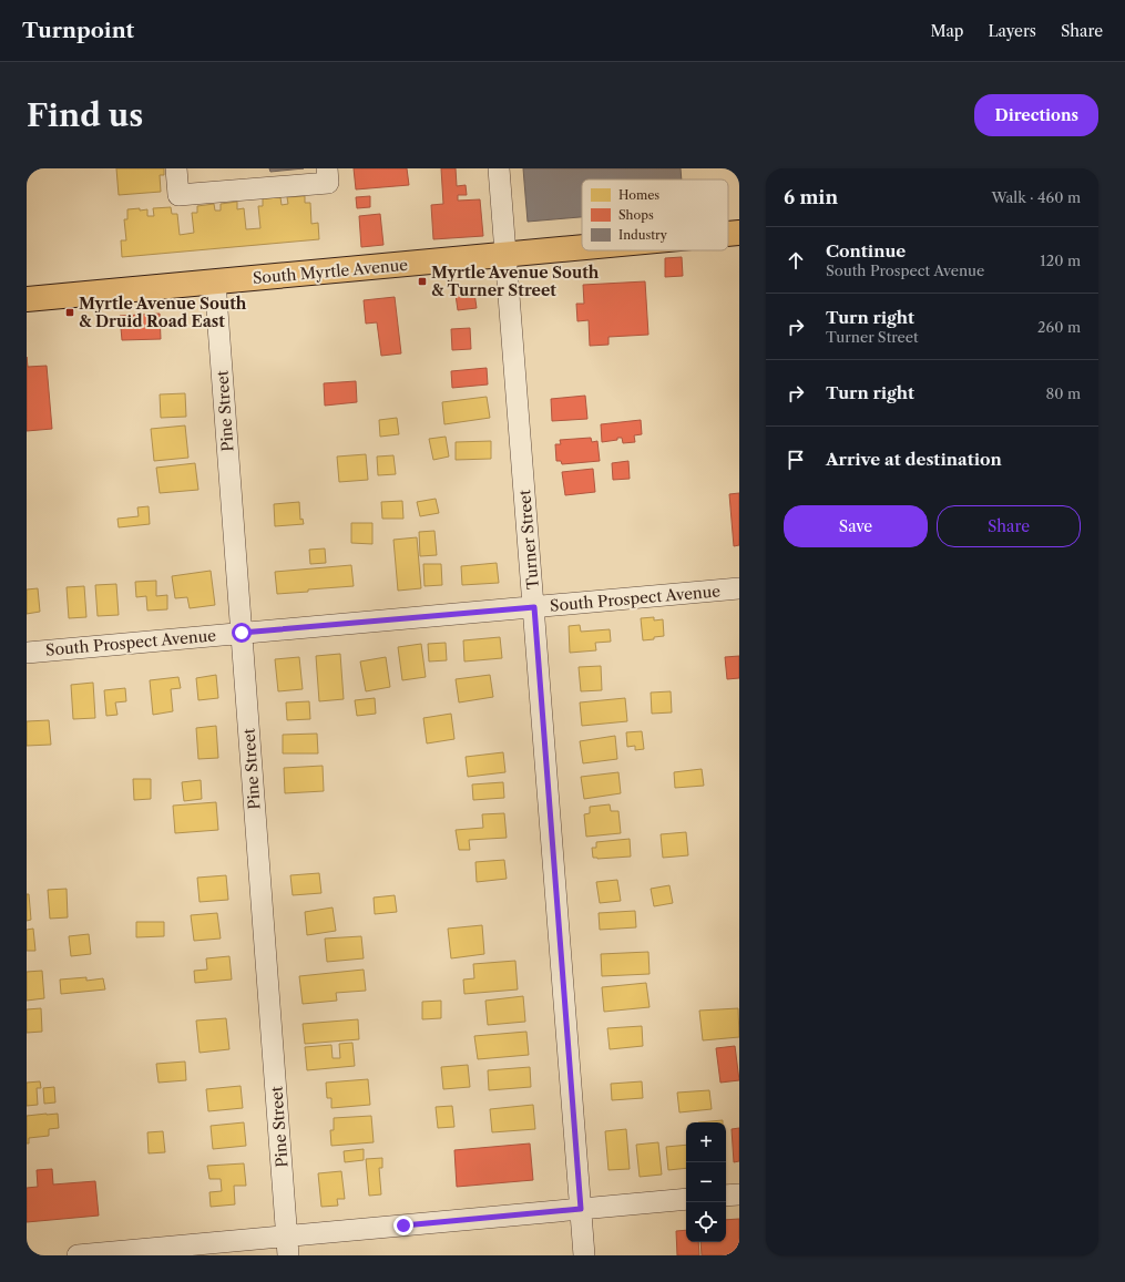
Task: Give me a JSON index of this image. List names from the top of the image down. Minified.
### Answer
{"streets":{"main road":["South Myrtle Avenue"],"street":["Pine Street","Turner Street","South Prospect Avenue"]},"crossings":[["South Myrtle Avenue","Pine Street"],["South Myrtle Avenue","Turner Street"],["Pine Street","South Prospect Avenue"],["Turner Street","South Prospect Avenue"]],"places":{"transit":["Myrtle Avenue South & Turner Street","Myrtle Avenue South & Druid Road East"]},"legend":["Homes","Shops","Industry"],"page":{"header":"Turnpoint","nav":["Map","Layers","Share"],"buttons":["Directions",["Save","Share"]],"title":"Find us","heading":["6 min","Walk · 460 m"],"list":[["Continue","South Prospect Avenue","120 m"],["Turn right","Turner Street","260 m"],["Turn right","80 m"],"Arrive at destination"],"map_buttons":["+","−"]}}
